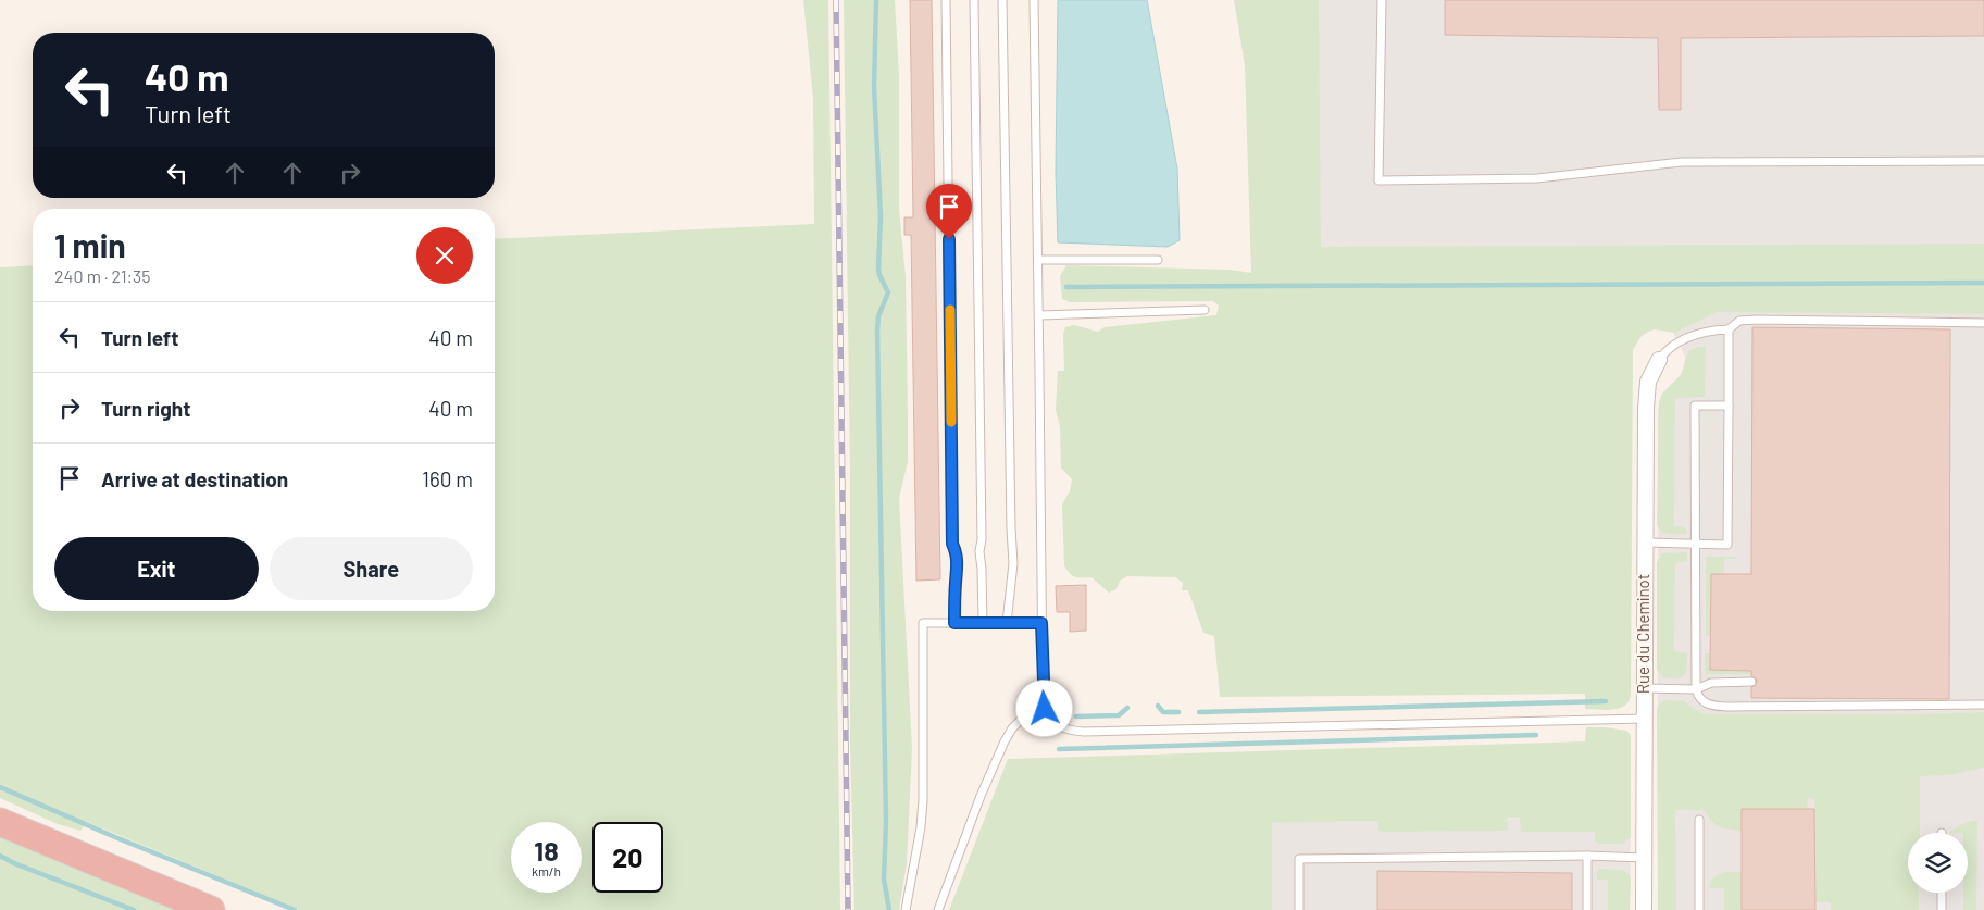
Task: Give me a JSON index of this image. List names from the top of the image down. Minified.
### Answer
{"streets":{"street":["Rue du Cheminot"]},"page":{"turn":["40 m","Turn left"],"heading":["1 min","240 m · 21:35"],"list":[{"name":"Turn left","value":"40 m"},{"name":"Turn right","value":"40 m"},{"name":"Arrive at destination","value":"160 m"}],"buttons":["Exit","Share"],"speed":"18 km/h","limit":"20"}}
